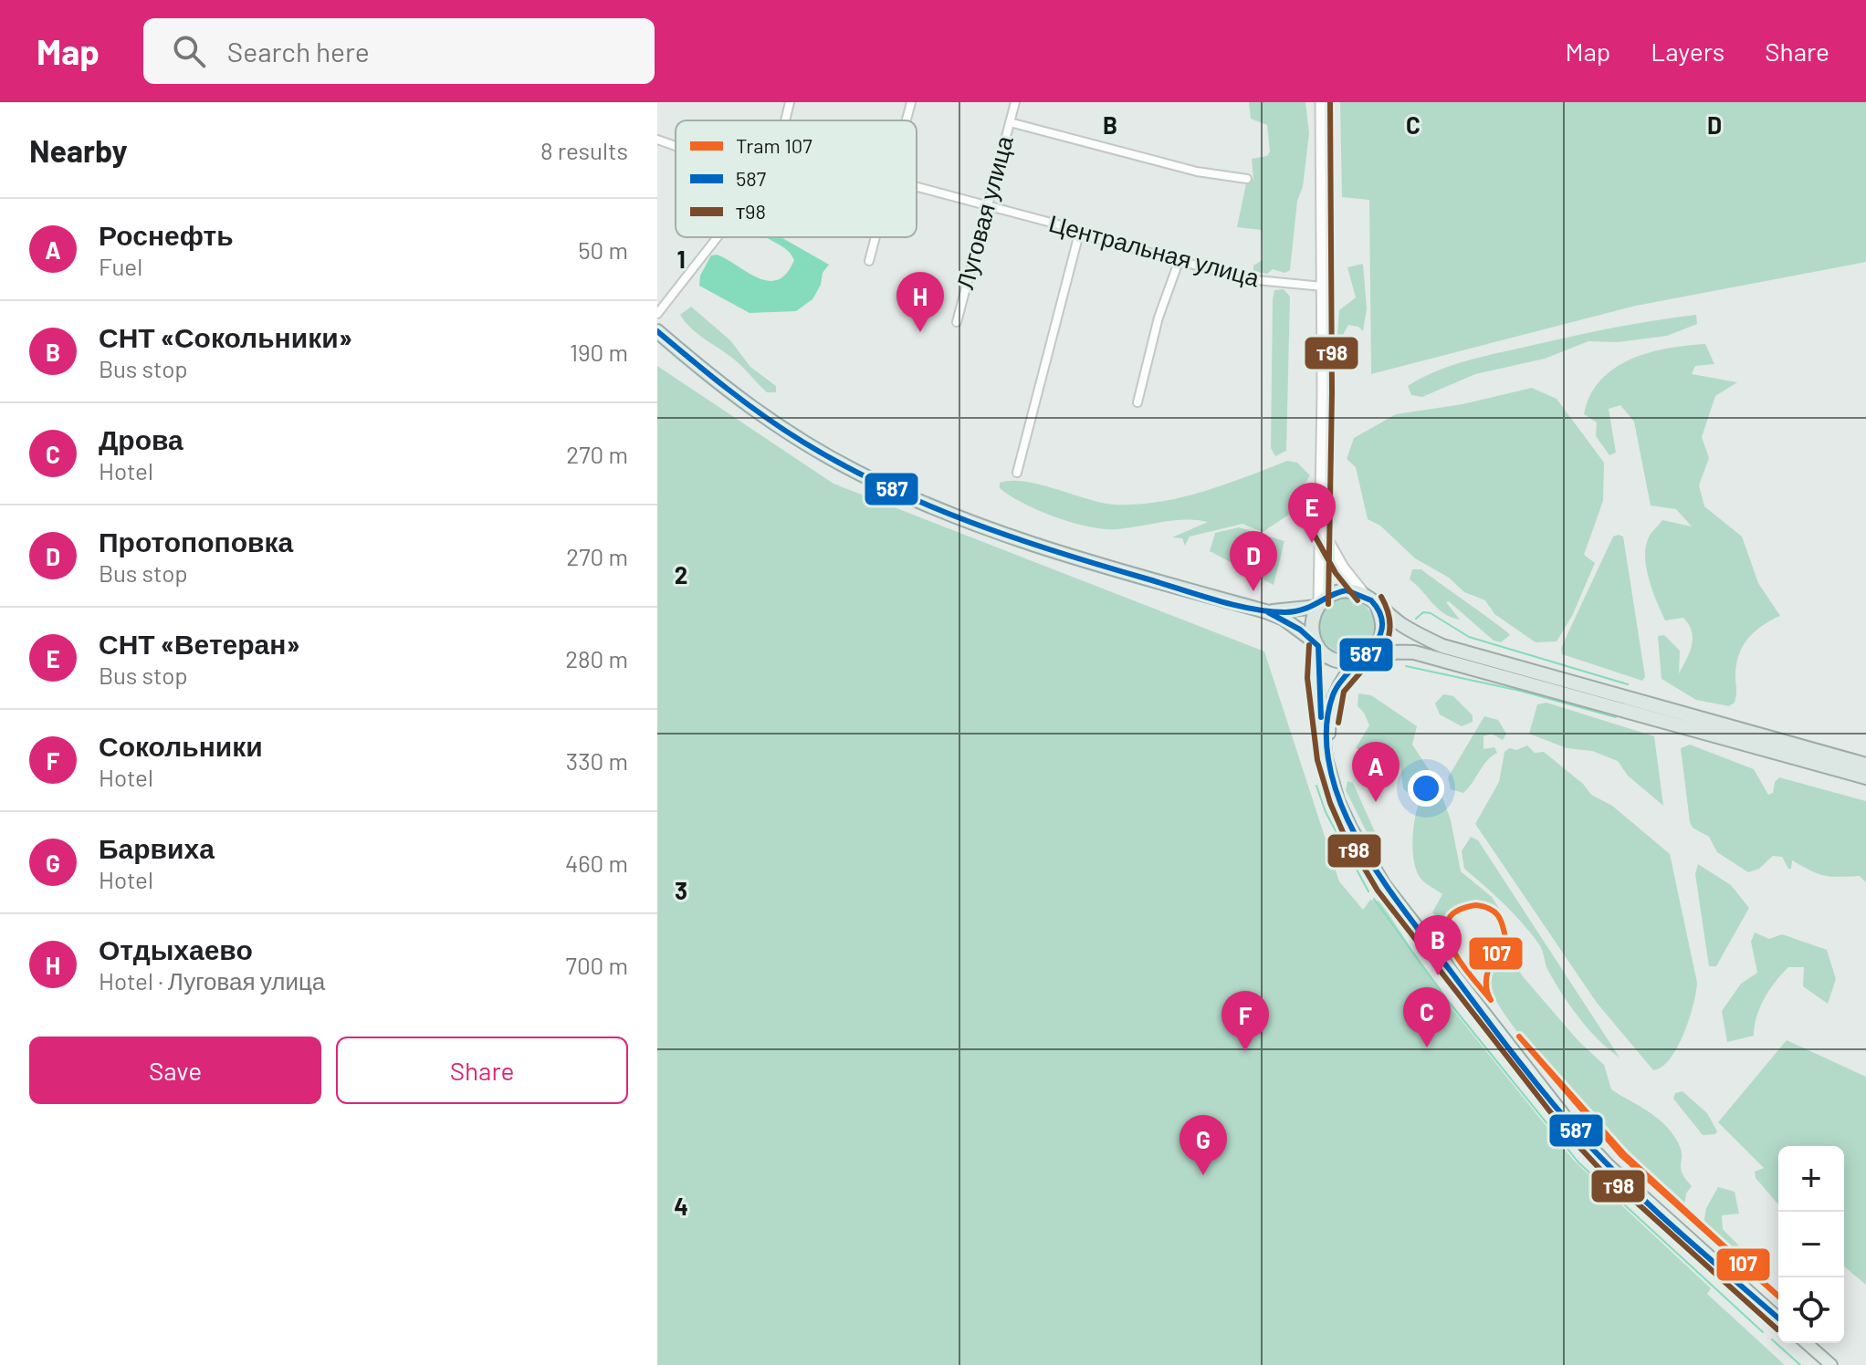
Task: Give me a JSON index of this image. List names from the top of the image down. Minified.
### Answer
{"streets":{"street":["Луговая улица","Центральная улица"]},"crossings":[["Луговая улица","Центральная улица"]],"lines":["transit line т98","transit line 587","tram line 107"],"legend":["Tram 107","587","т98"],"page":{"header":"Map","search":"Search here","nav":["Map","Layers","Share"],"heading":["Nearby","8 results"],"list":[{"mark":"A","name":"Роснефть","note":"Fuel","value":"50 m"},{"mark":"B","name":"СНТ «Сокольники»","note":"Bus stop","value":"190 m"},{"mark":"C","name":"Дрова","note":"Hotel","value":"270 m"},{"mark":"D","name":"Протопоповка","note":"Bus stop","value":"270 m"},{"mark":"E","name":"СНТ «Ветеран»","note":"Bus stop","value":"280 m"},{"mark":"F","name":"Сокольники","note":"Hotel","value":"330 m"},{"mark":"G","name":"Барвиха","note":"Hotel","value":"460 m"},{"mark":"H","name":"Отдыхаево","note":"Hotel · Луговая улица","value":"700 m"}],"pins":["H","E","D","A","B","C","F","G"],"buttons":["Save","Share"],"map_buttons":["+","−"]},"grid":{"columns":["B","C","D"],"rows":["1","2","3","4"]}}
